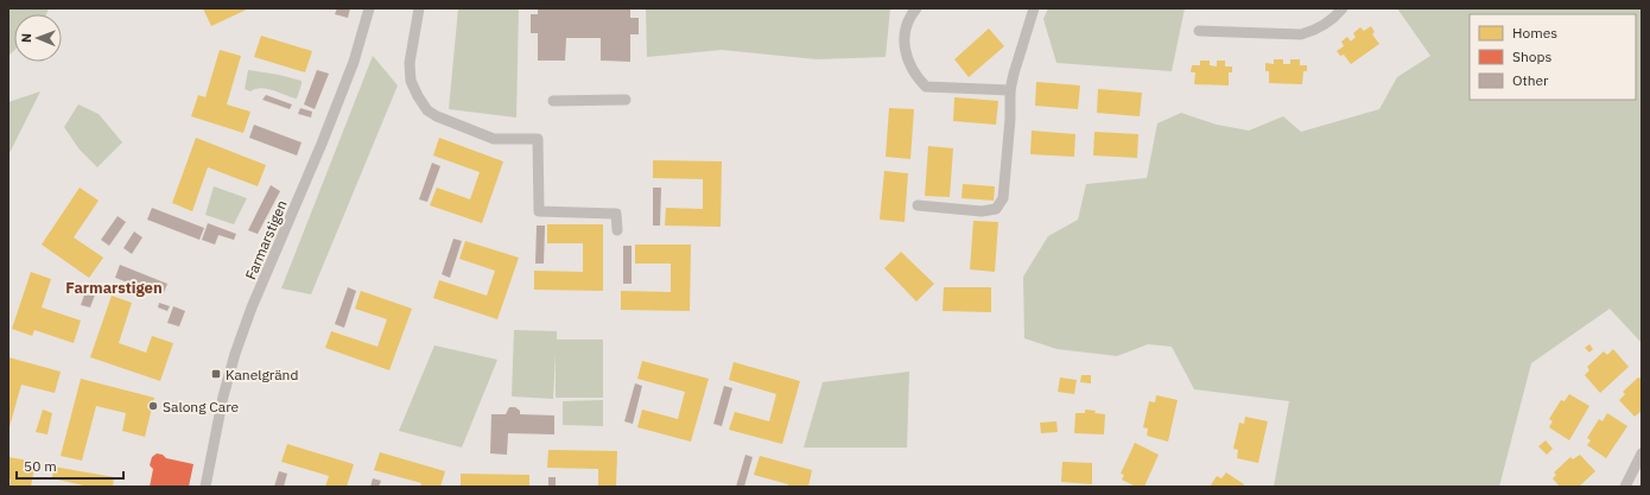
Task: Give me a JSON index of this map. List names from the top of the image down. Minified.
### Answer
{"streets":{"street":["Farmarstigen"]},"districts":["Farmarstigen"],"places":{"transit":["Kanelgränd"],"other":["Salong Care"]},"legend":["Homes","Shops","Other"],"scale_bar":"50 m","north":"left"}
